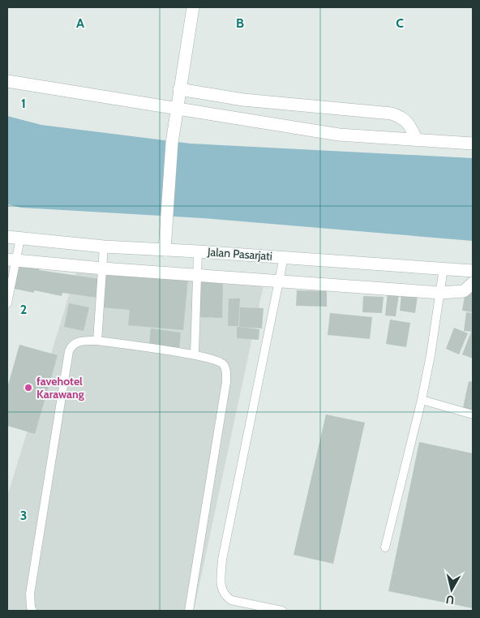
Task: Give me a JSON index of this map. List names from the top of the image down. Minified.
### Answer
{"streets":{"street":["Jalan Pasarjati"]},"places":["favehotel Karawang"],"north":"bottom","grid":{"columns":["A","B","C"],"rows":["1","2","3"]}}
